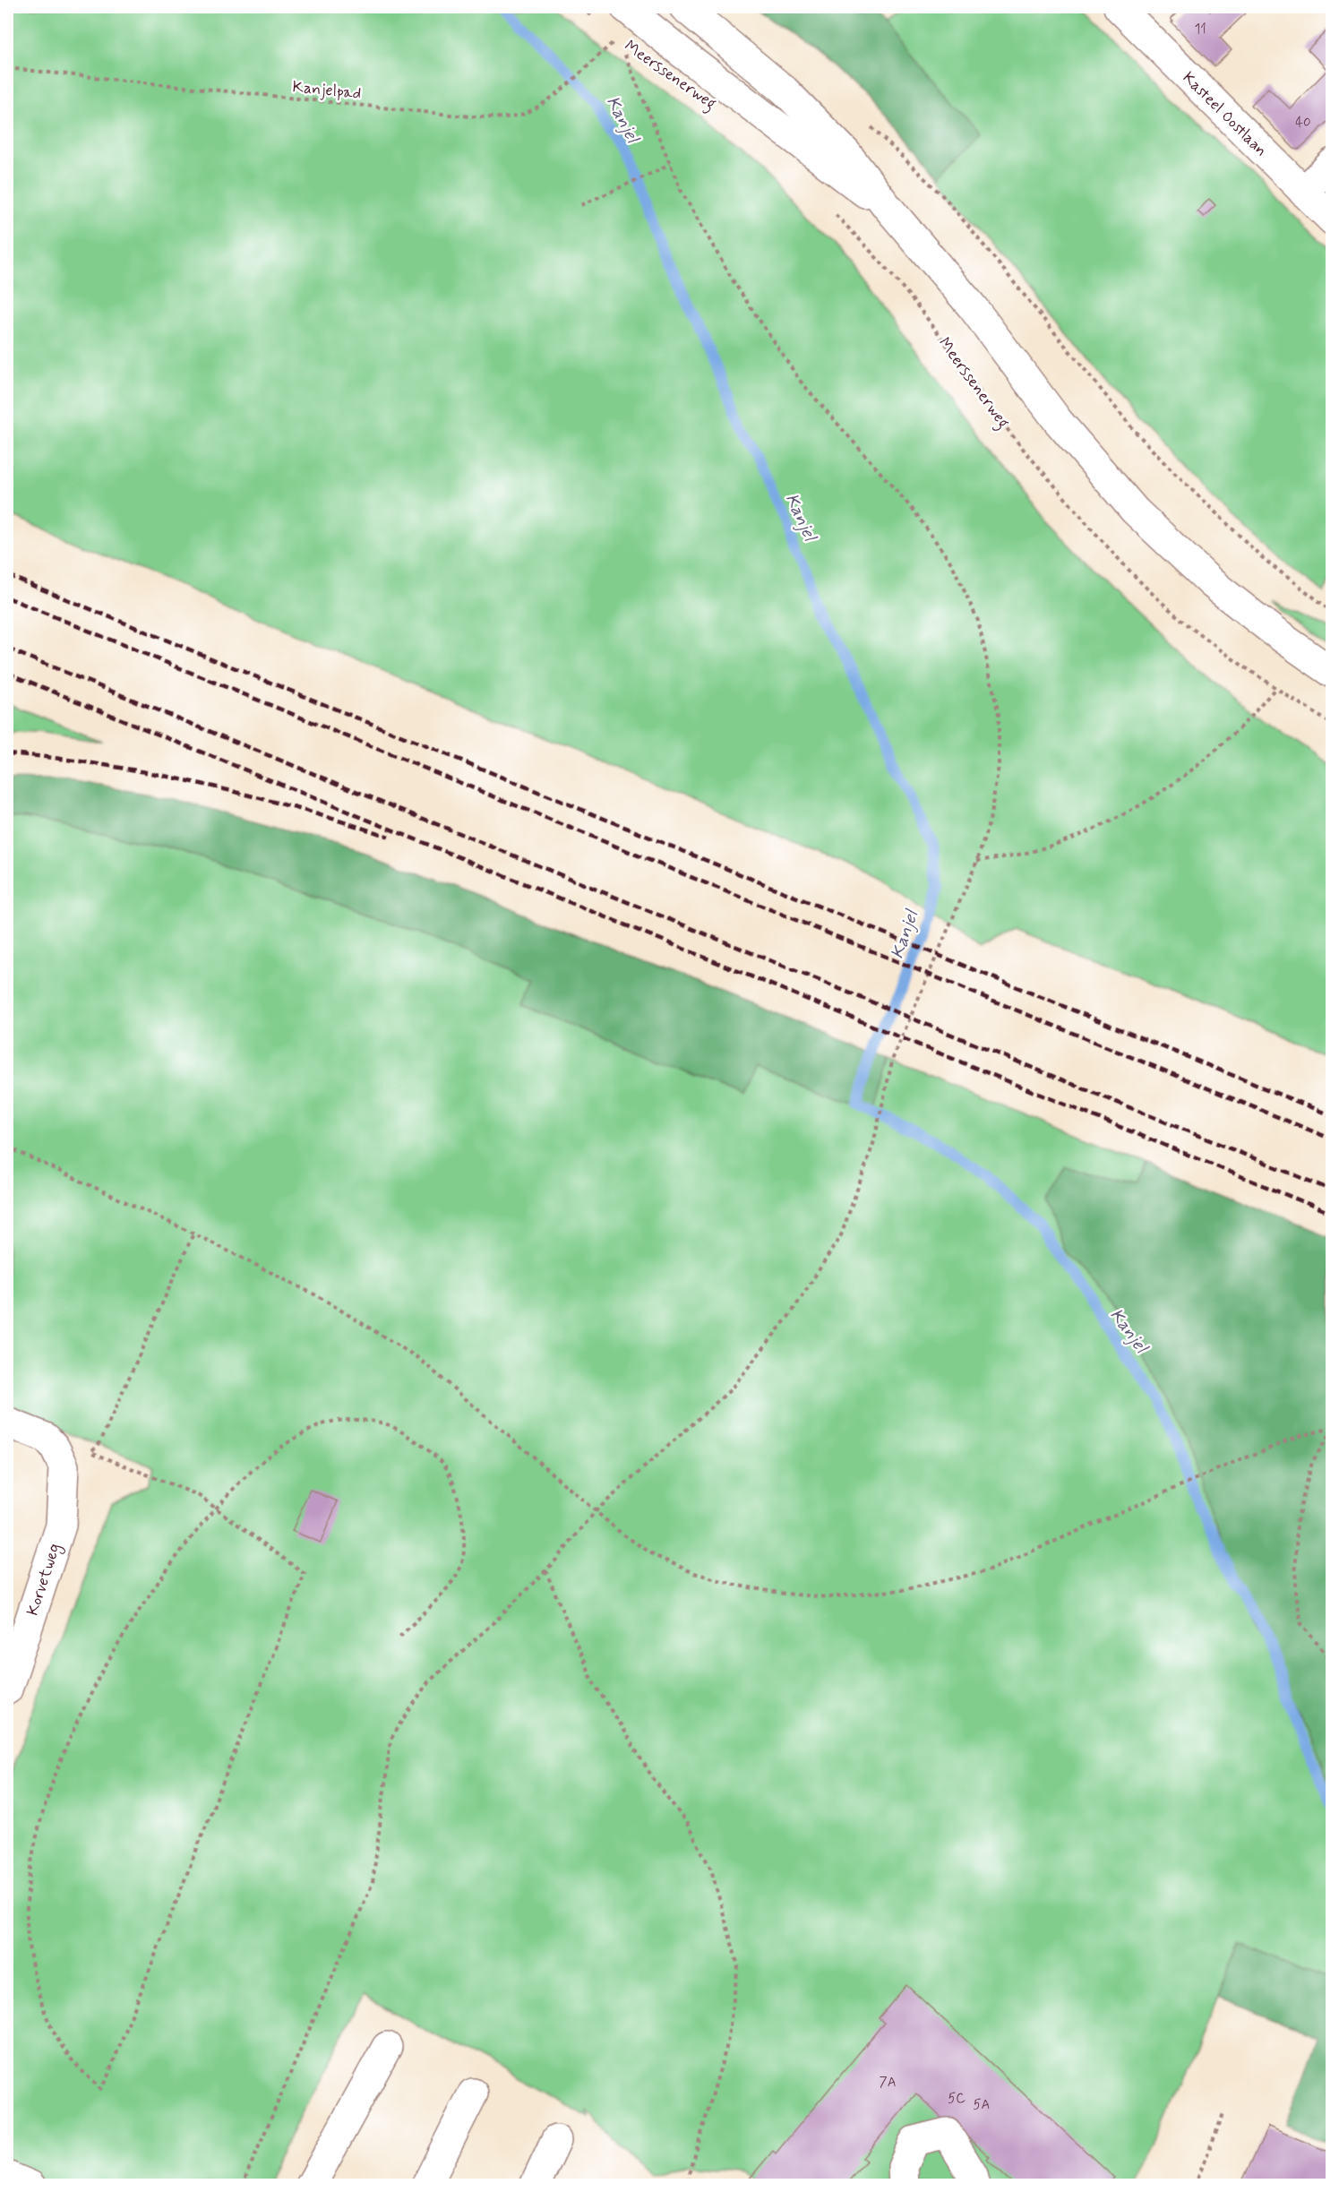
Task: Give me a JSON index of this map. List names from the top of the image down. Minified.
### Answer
{"streets":{"street":["Meerssenerweg","Kasteel Oostlaan","Korvetweg"],"path":["Kanjelpad"]},"water":["Kanjel"],"house_numbers":["11","40","7A","5C","5A"]}
